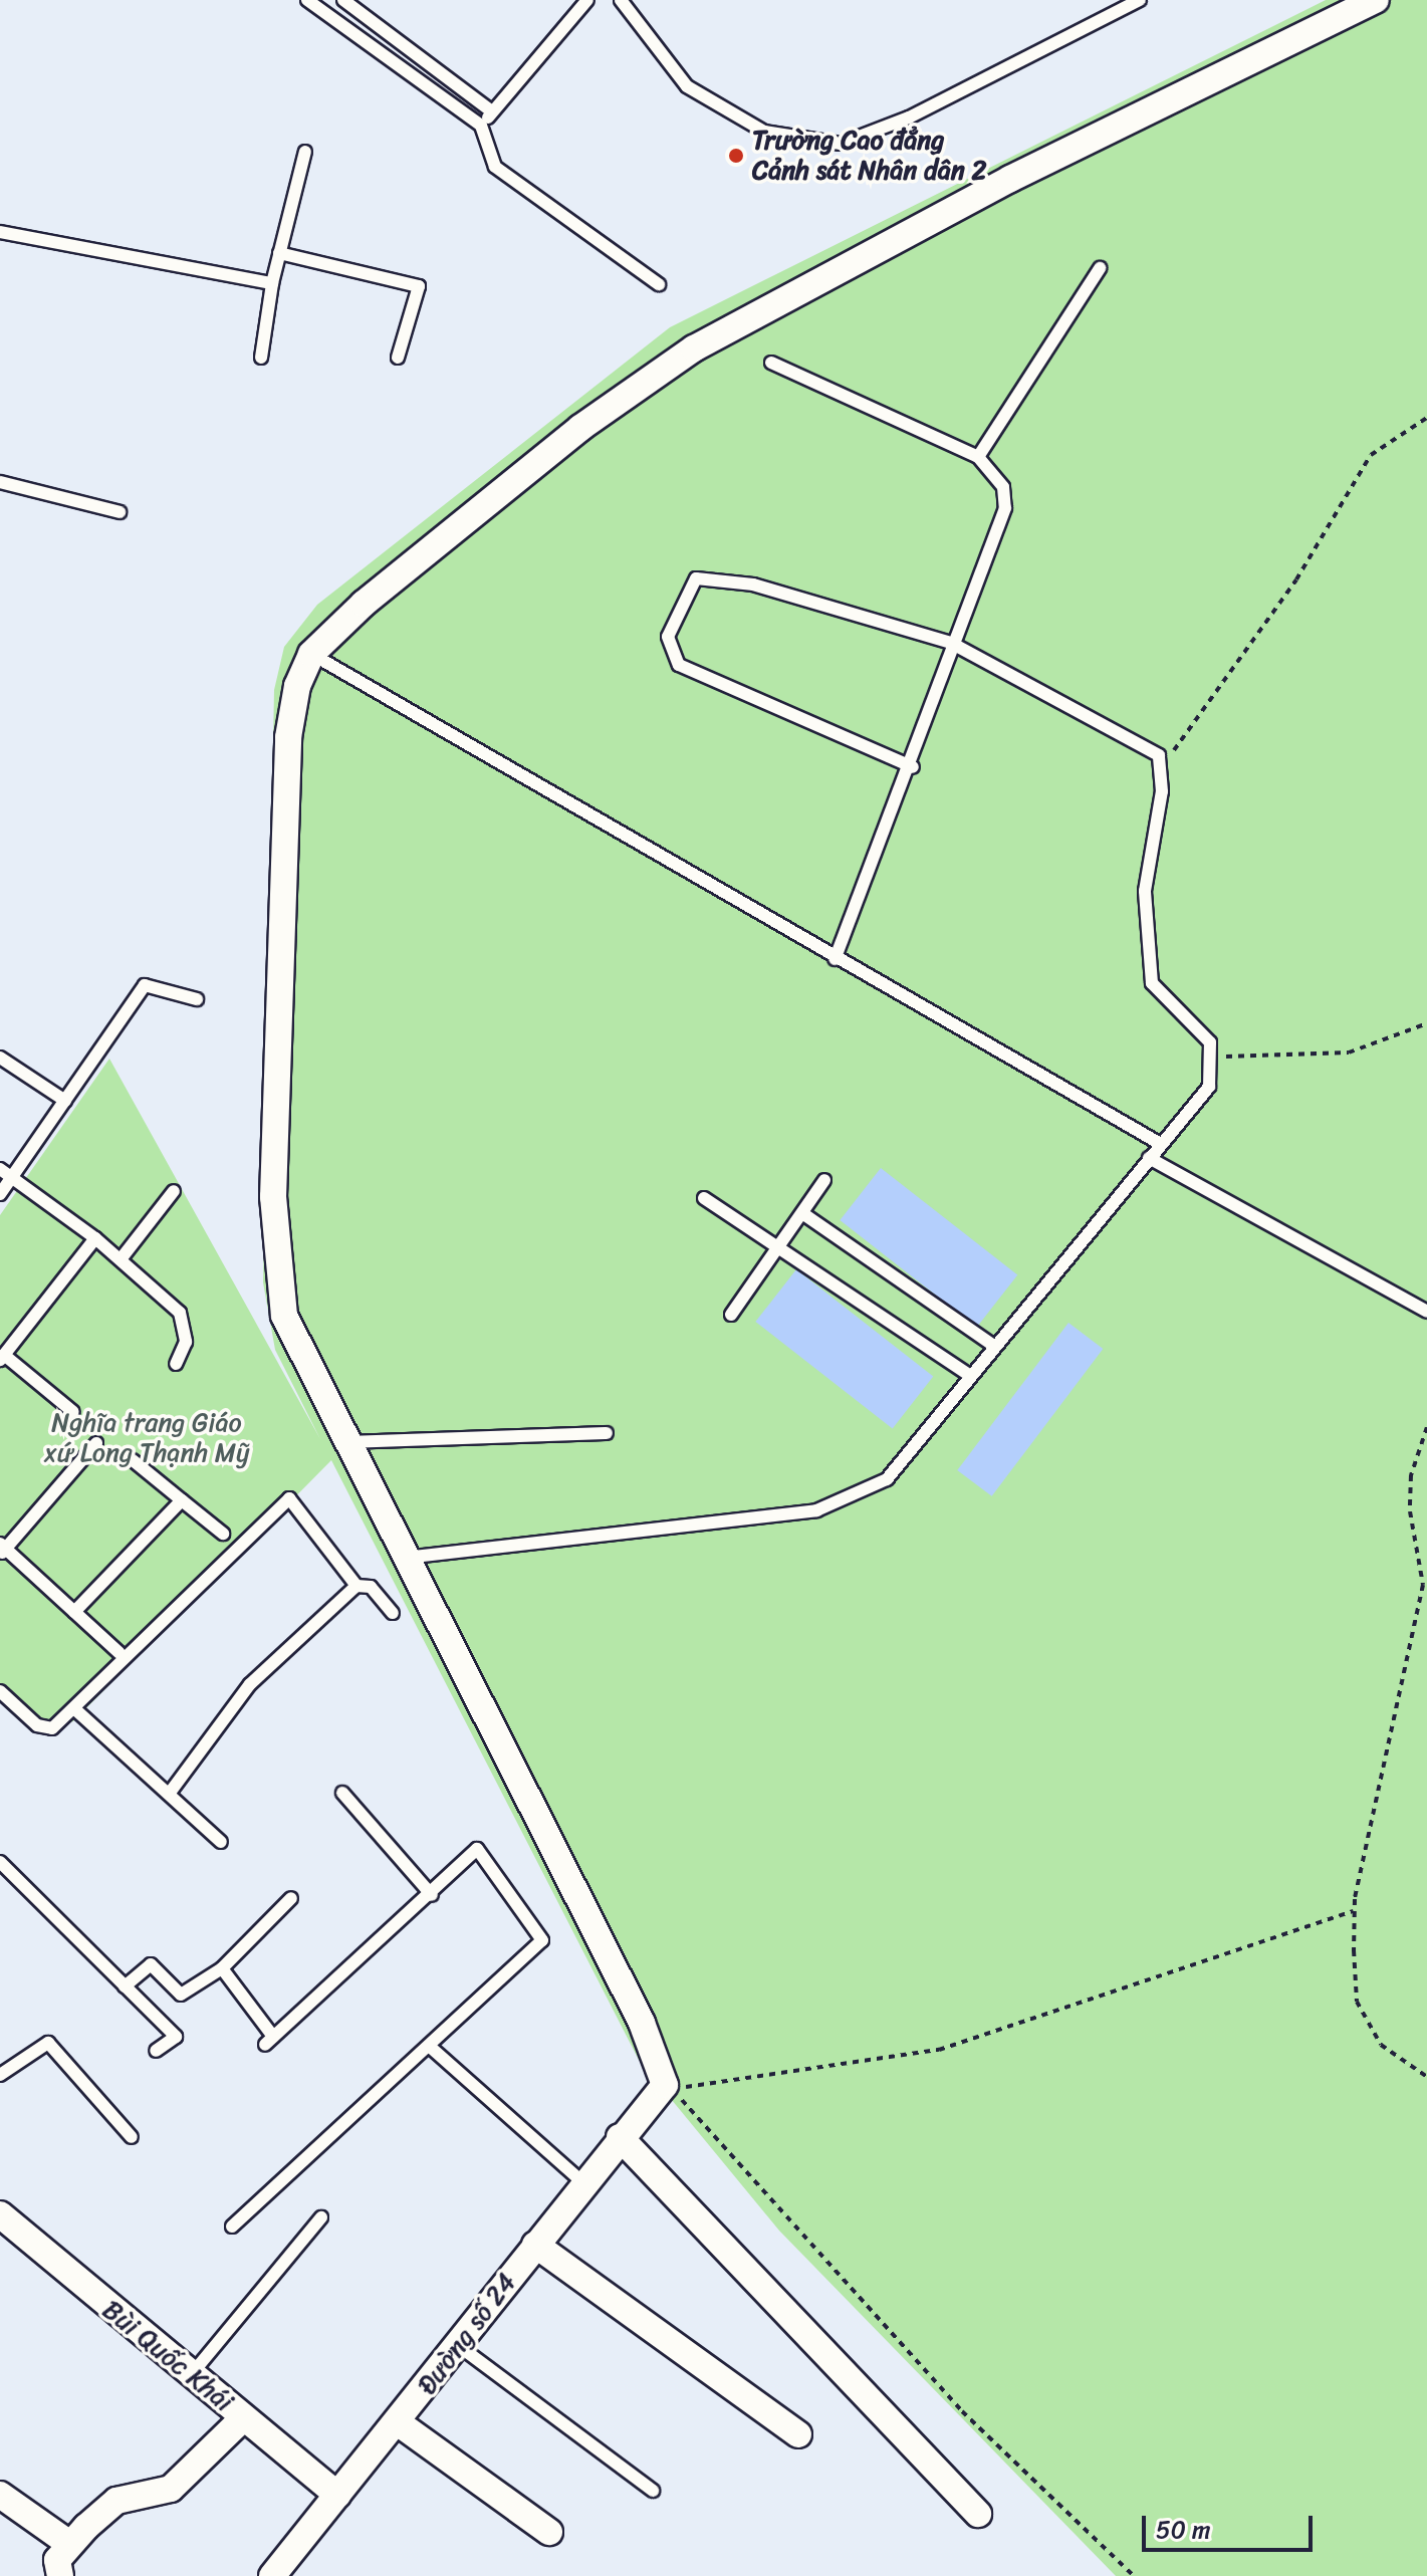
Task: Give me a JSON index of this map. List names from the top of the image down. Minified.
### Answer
{"streets":{"street":["Đường số 24","Bùi Quốc Khái"]},"crossings":[["Đường số 24","Bùi Quốc Khái"]],"parks":["Nghĩa trang Giáo xứ Long Thạnh Mỹ"],"places":["Trường Cao đẳng Cảnh sát Nhân dân 2"],"scale_bar":"50 m"}
